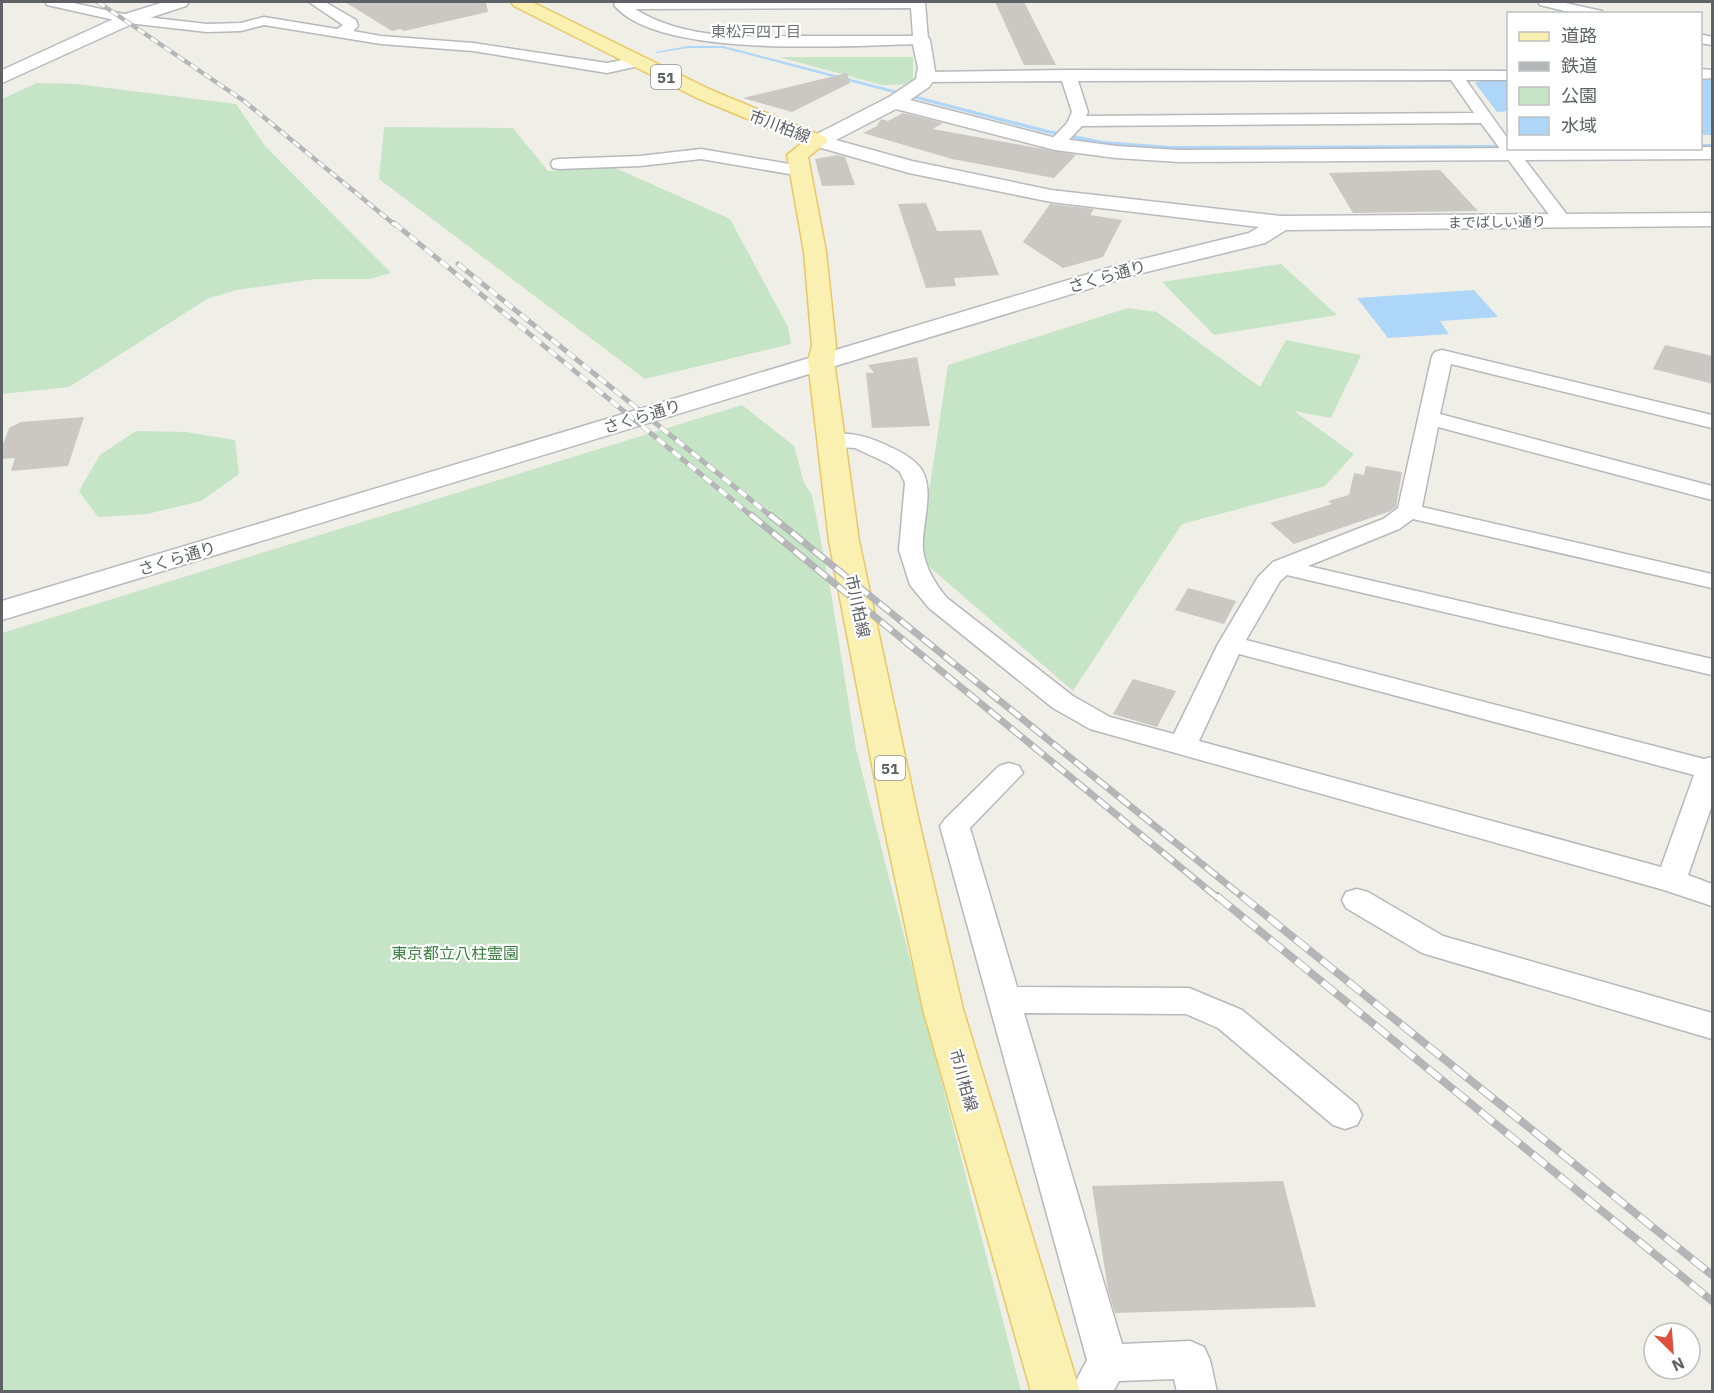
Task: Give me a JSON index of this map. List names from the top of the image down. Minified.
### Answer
{"streets":{"main road":["51","市川柏線"],"street":["までばしい通り","さくら通り"]},"crossings":[["市川柏線","までばしい通り"],["市川柏線","さくら通り"],["までばしい通り","さくら通り"]],"districts":["東松戸四丁目"],"parks":["東京都立八柱霊園"],"legend":["道路","鉄道","公園","水域"],"north":"bottom right"}
